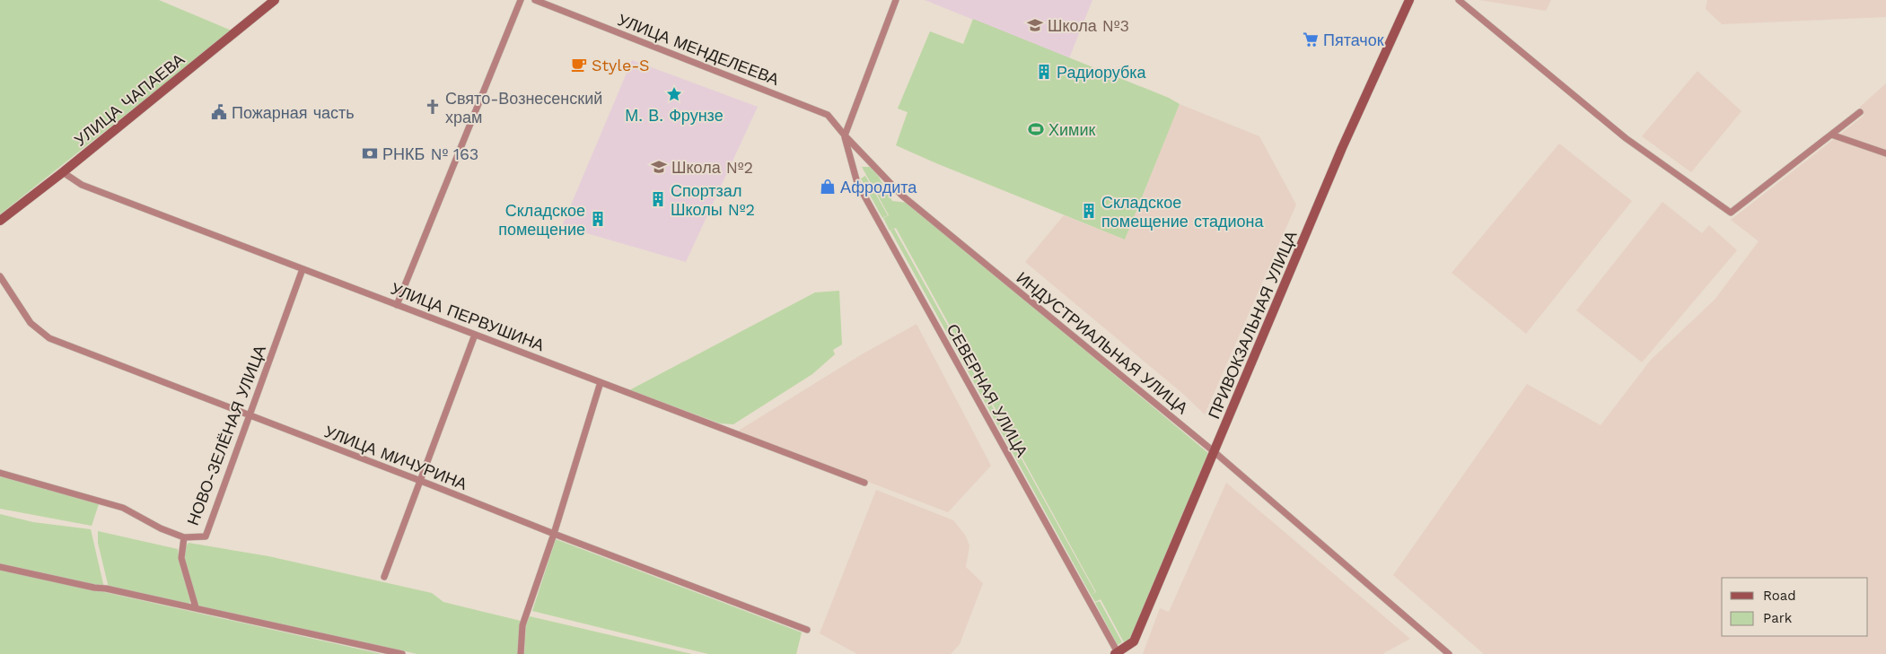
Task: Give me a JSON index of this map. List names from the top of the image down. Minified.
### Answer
{"streets":{"main road":["УЛИЦА ЧАПАЕВА","ПРИВОКЗАЛЬНАЯ УЛИЦА"],"street":["УЛИЦА МЕНДЕЛЕЕВА","УЛИЦА ПЕРВУШИНА","ИНДУСТРИАЛЬНАЯ УЛИЦА","СЕВЕРНАЯ УЛИЦА","НОВО-ЗЕЛЁНАЯ УЛИЦА","УЛИЦА МИЧУРИНА"]},"crossings":[["УЛИЦА МЕНДЕЛЕЕВА","ИНДУСТРИАЛЬНАЯ УЛИЦА"],["УЛИЦА МЕНДЕЛЕЕВА","СЕВЕРНАЯ УЛИЦА"],["УЛИЦА ЧАПАЕВА","УЛИЦА ПЕРВУШИНА"],["УЛИЦА ПЕРВУШИНА","НОВО-ЗЕЛЁНАЯ УЛИЦА"],["ПРИВОКЗАЛЬНАЯ УЛИЦА","ИНДУСТРИАЛЬНАЯ УЛИЦА"],["ПРИВОКЗАЛЬНАЯ УЛИЦА","СЕВЕРНАЯ УЛИЦА"],["ИНДУСТРИАЛЬНАЯ УЛИЦА","СЕВЕРНАЯ УЛИЦА"],["НОВО-ЗЕЛЁНАЯ УЛИЦА","УЛИЦА МИЧУРИНА"]],"places":{"school or university":["Школа №3","Школа №2"],"supermarket":["Пятачок"],"cafe":["Style-S"],"building":["Радиорубка","Спортзал Школы №2","Складское помещение стадиона","Складское помещение"],"place":["М. В. Фрунзе"],"church":["Свято-Вознесенский храм"],"public building":["Пожарная часть"],"sports":["Химик"],"bank":["РНКБ № 163"],"shop":["Афродита"]},"legend":["Road","Park"]}
